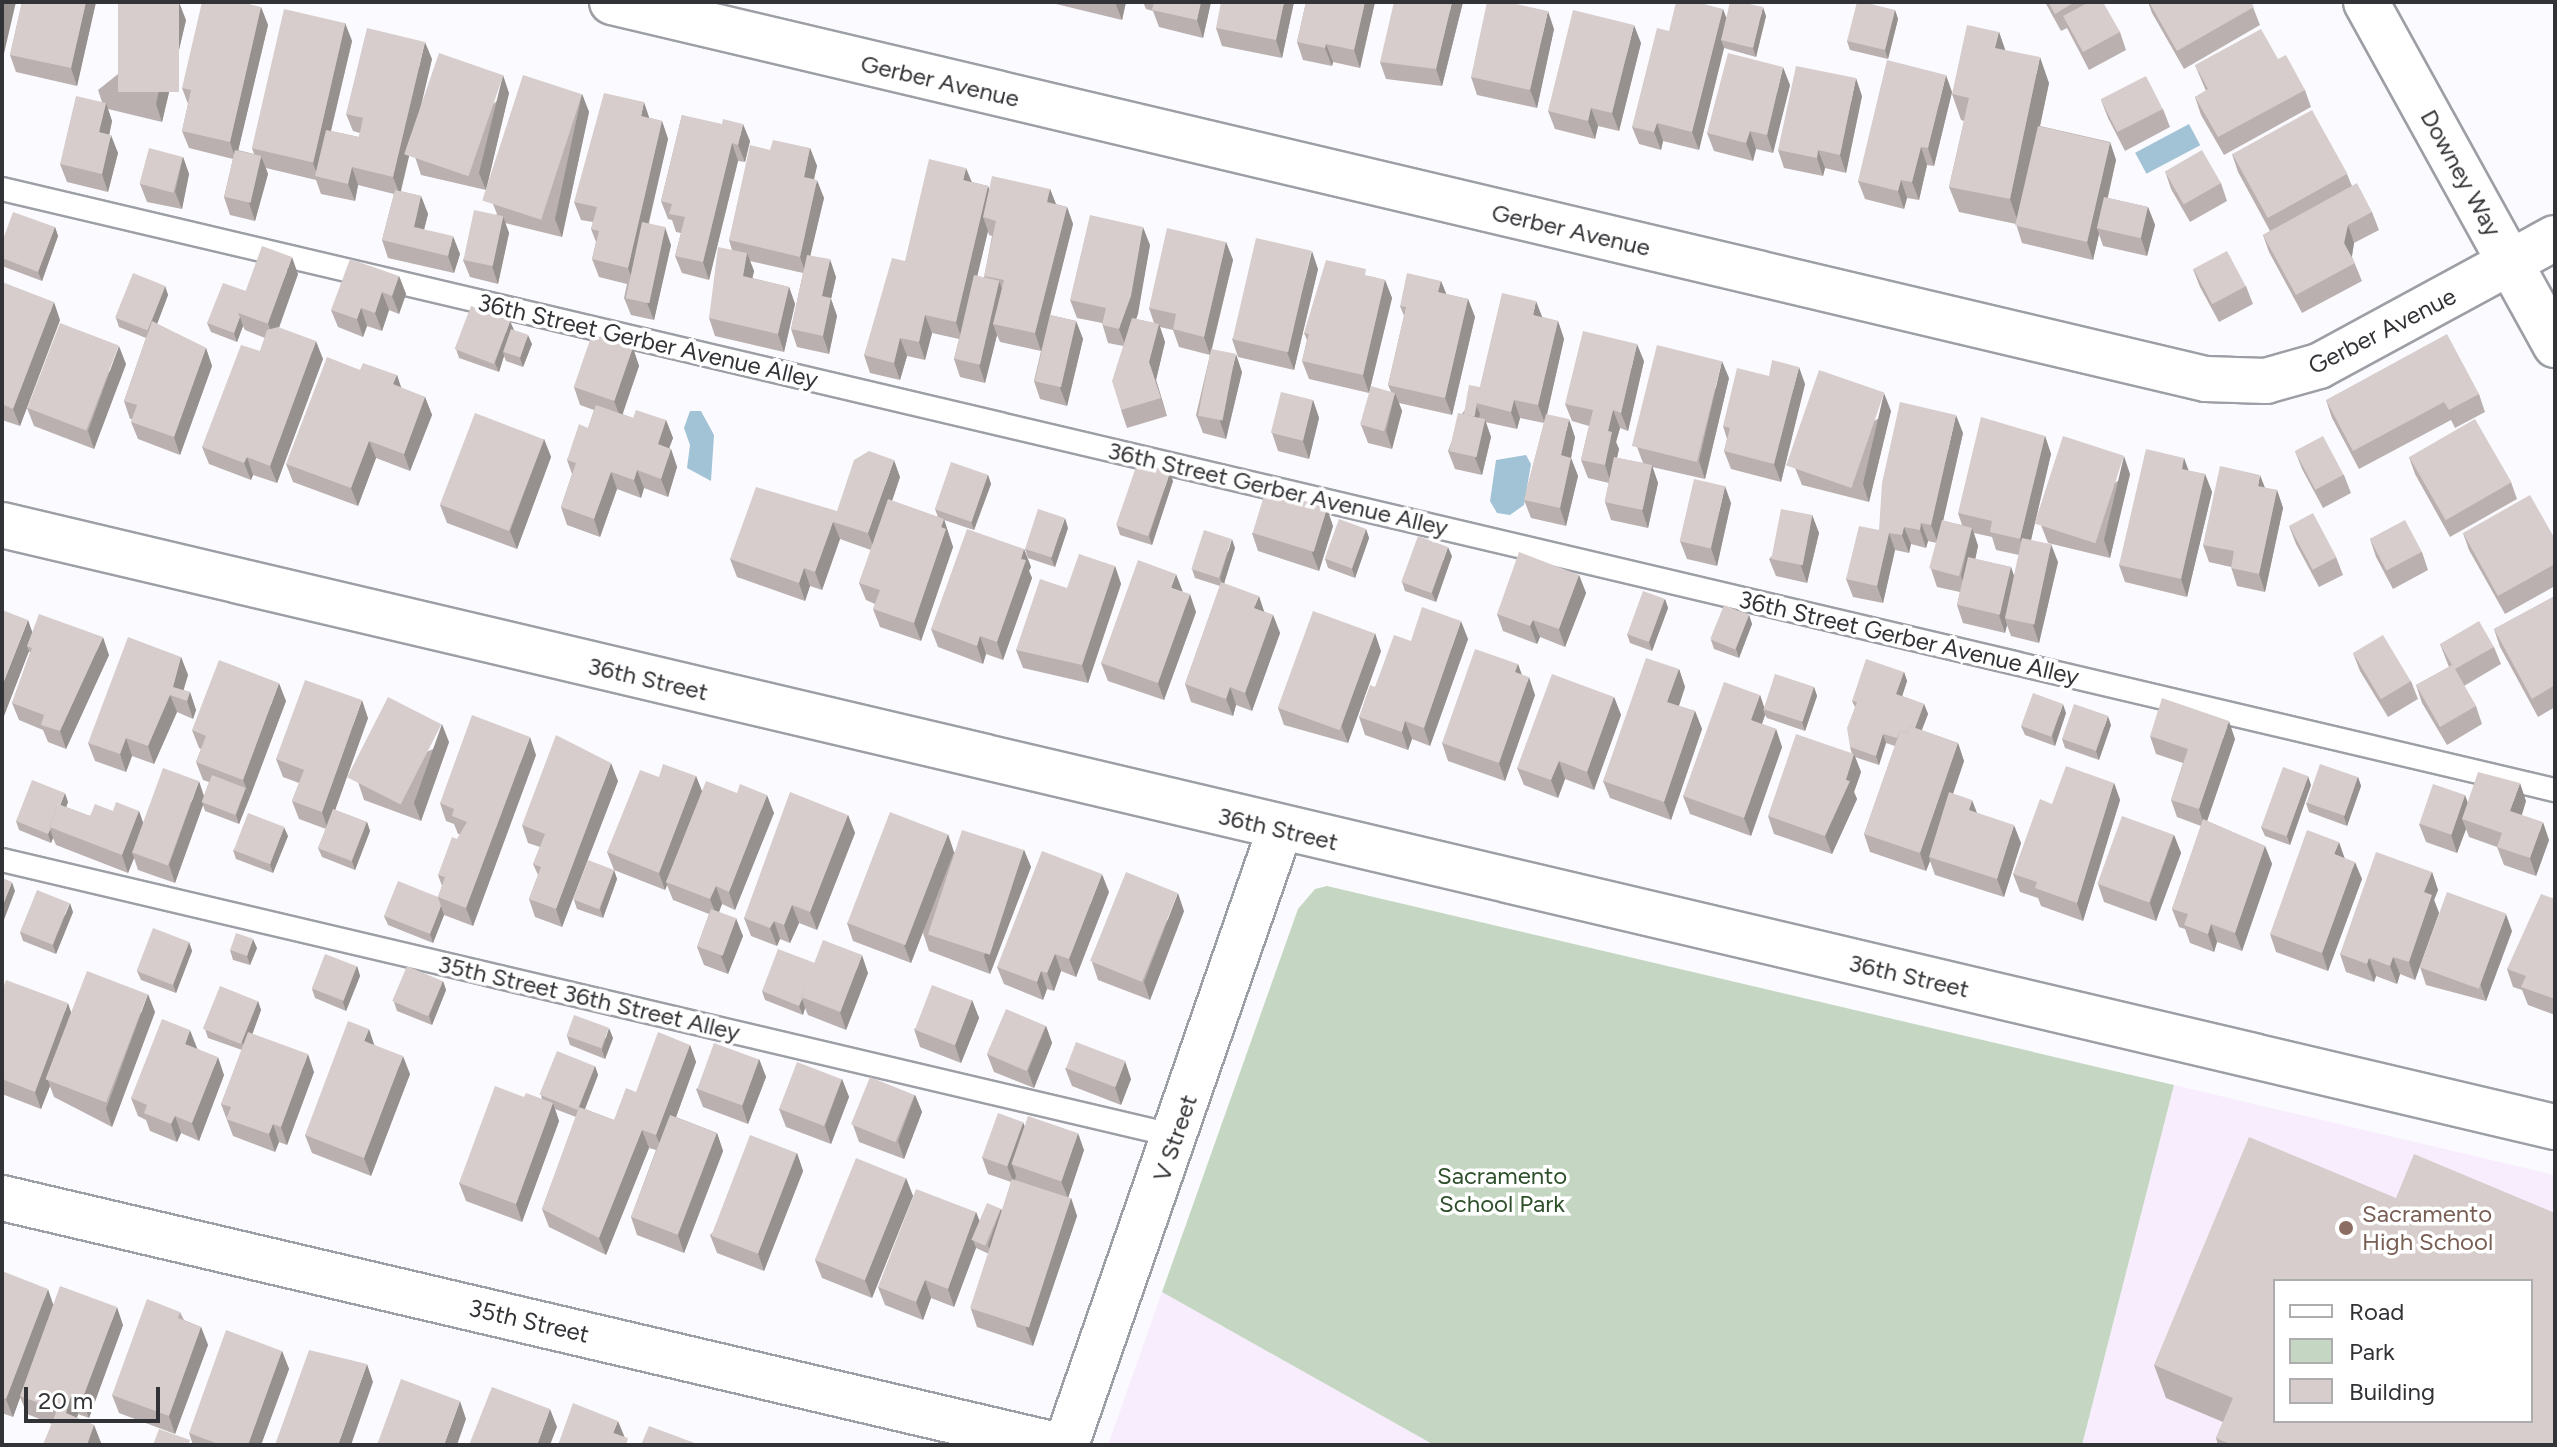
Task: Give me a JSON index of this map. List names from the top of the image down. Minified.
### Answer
{"streets":{"street":["Gerber Avenue","Downey Way","36th Street","V Street","35th Street"],"lane":["36th Street Gerber Avenue Alley","35th Street 36th Street Alley"]},"crossings":[["Gerber Avenue","Downey Way"],["36th Street","V Street"],["35th Street 36th Street Alley","V Street"]],"parks":["Sacramento School Park"],"places":["Sacramento High School"],"legend":["Road","Park","Building"],"scale_bar":"20 m"}
